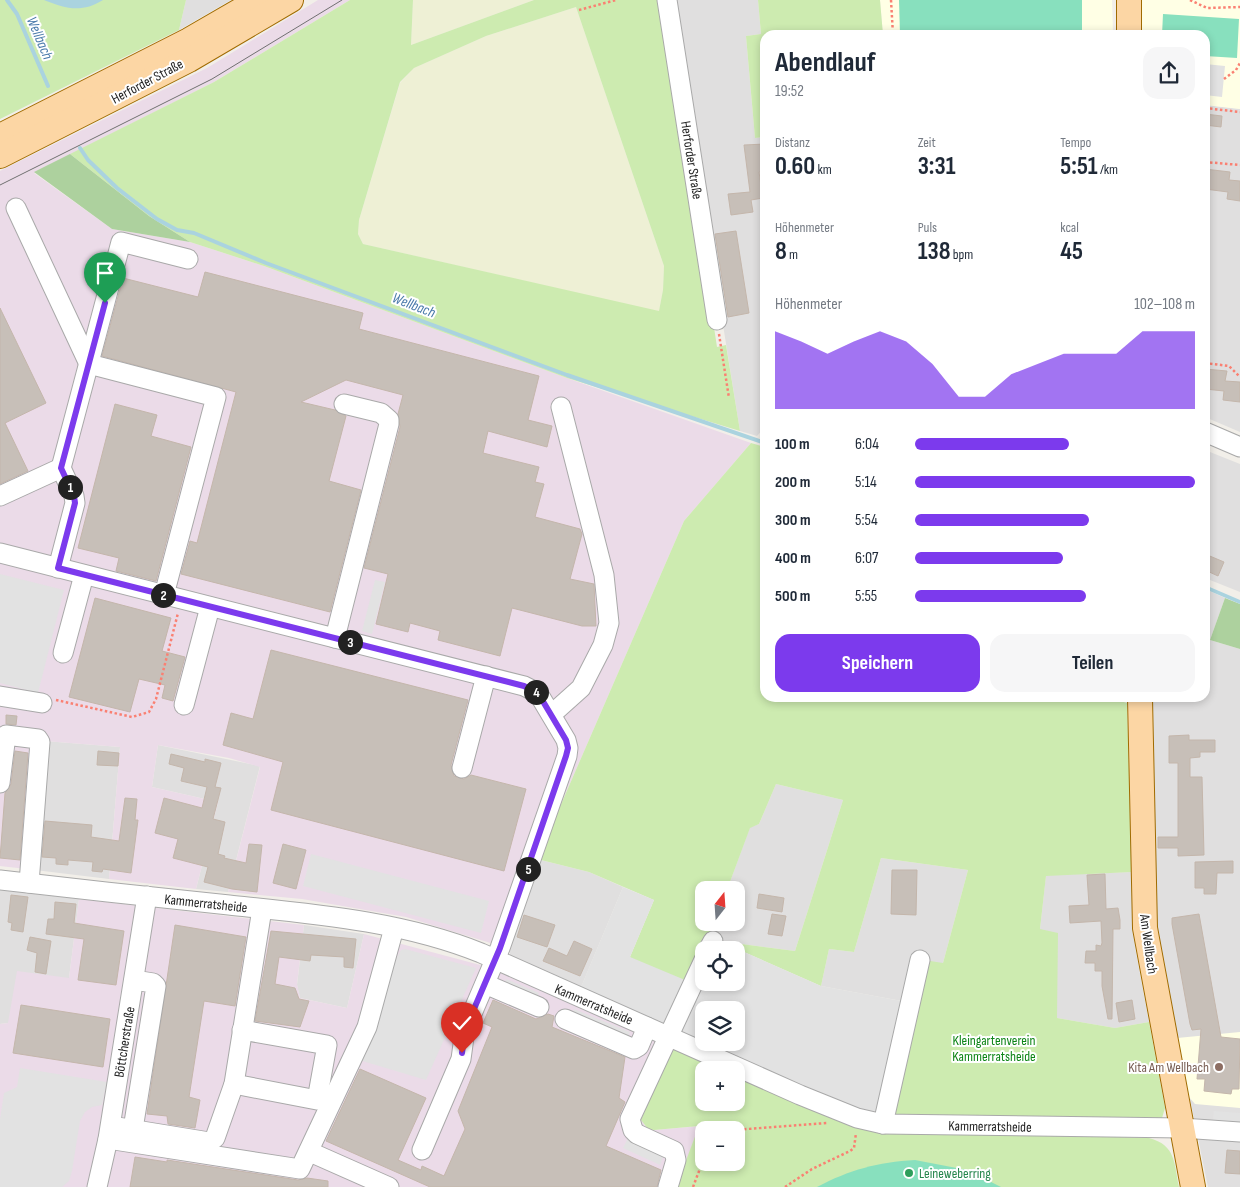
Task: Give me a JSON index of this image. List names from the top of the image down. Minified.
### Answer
{"streets":{"main road":["Herforder Straße","Am Wellbach"],"street":["Kammerratsheide","Böttcherstraße"]},"crossings":[["Kammerratsheide","Am Wellbach"],["Kammerratsheide","Böttcherstraße"]],"water":["Wellbach"],"parks":["Kleingartenverein Kammerratsheide"],"places":["Kita Am Wellbach","Leineweberring"],"north":"top","page":{"heading":["Abendlauf","19:52"],"stats":[["Distanz","0.60 km"],["Zeit","3:31"],["Tempo","5:51 /km"],["Höhenmeter","8 m"],["Puls","138 bpm"],["kcal","45"]],"chart":["Höhenmeter","102–108 m"],"list":[{"name":"100 m","note":"6:04"},{"name":"200 m","note":"5:14"},{"name":"300 m","note":"5:54"},{"name":"400 m","note":"6:07"},{"name":"500 m","note":"5:55"}],"pins":["1","2","3","4","5"],"buttons":["Speichern","Teilen"],"map_buttons":["+","−"]}}
